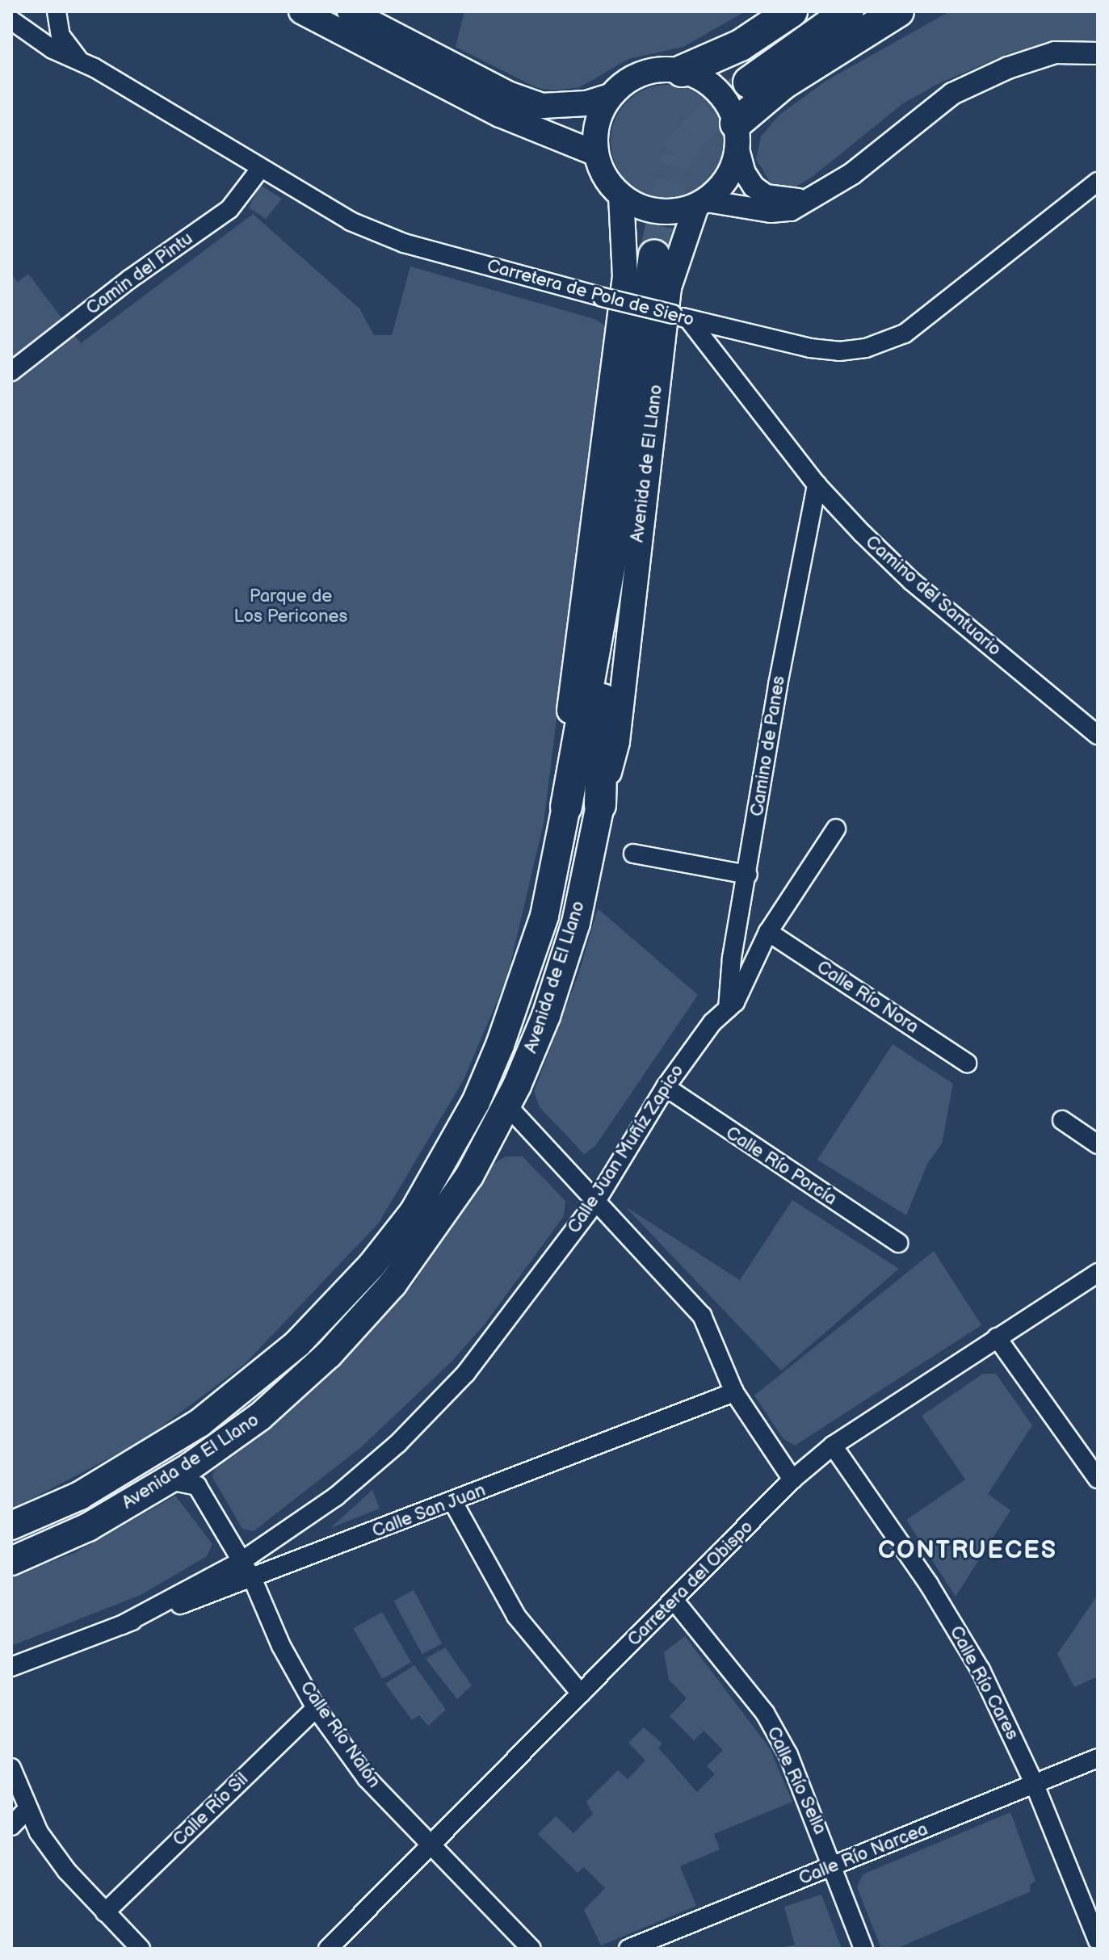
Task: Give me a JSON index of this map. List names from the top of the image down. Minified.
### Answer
{"streets":{"main road":["Avenida de El Llano"],"street":["Camin del Pintu","Carretera de Pola de Siero","Camino del Santuario","Camino de Panes","Calle Río Nora","Calle Juan Muñíz Zapico","Calle Río Porcía","Calle San Juan","Carretera del Obispo","Calle Río Cares","Calle Río Nalón","Calle Río Sella","Calle Río Sil","Calle Río Narcea"]},"crossings":[["Camin del Pintu","Carretera de Pola de Siero"],["Carretera de Pola de Siero","Camino del Santuario"],["Avenida de El Llano","Calle Río Nalón"],["Camino del Santuario","Camino de Panes"],["Camino de Panes","Calle Juan Muñíz Zapico"],["Calle Río Nora","Calle Juan Muñíz Zapico"],["Calle Juan Muñíz Zapico","Calle Río Porcía"],["Calle Juan Muñíz Zapico","Calle San Juan"],["Calle Juan Muñíz Zapico","Calle Río Nalón"],["Calle San Juan","Calle Río Nalón"],["Carretera del Obispo","Calle Río Cares"],["Carretera del Obispo","Calle Río Nalón"],["Carretera del Obispo","Calle Río Sella"],["Calle Río Cares","Calle Río Narcea"],["Calle Río Nalón","Calle Río Sil"],["Calle Río Sella","Calle Río Narcea"]],"districts":["CONTRUECES"],"parks":["Parque de Los Pericones"]}
